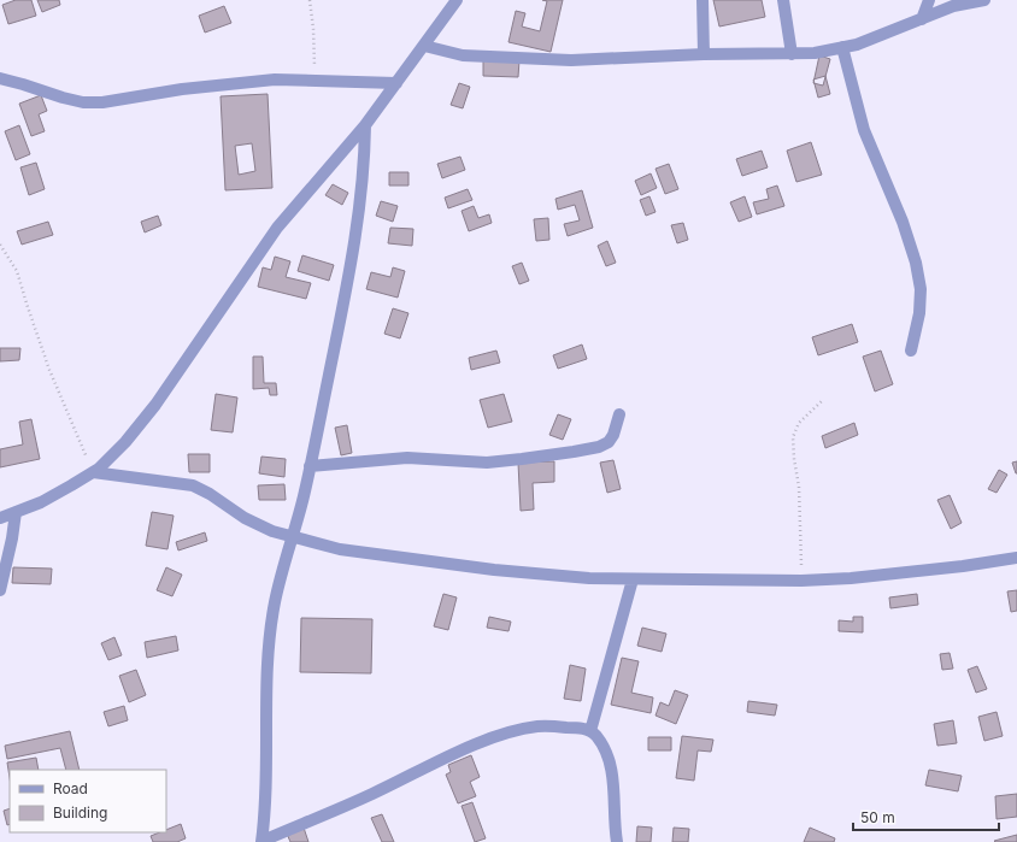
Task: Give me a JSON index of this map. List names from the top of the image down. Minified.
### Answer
{"legend":["Road","Building"],"scale_bar":"50 m"}
